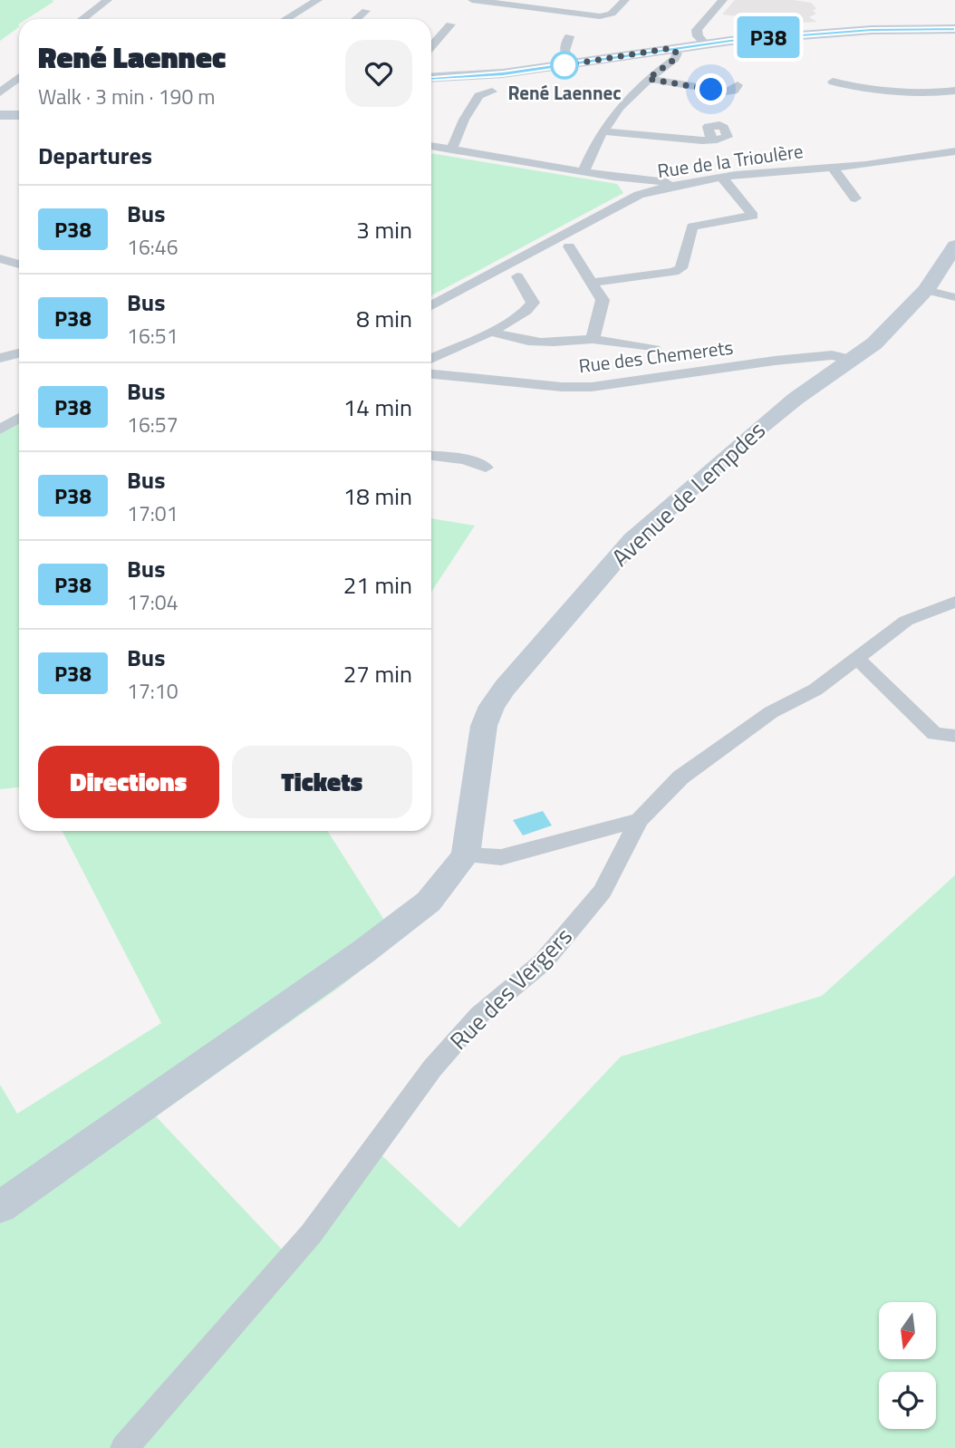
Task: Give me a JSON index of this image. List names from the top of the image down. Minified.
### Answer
{"streets":{"street":["Rue de la Trioulère","Rue des Chemerets","Avenue de Lempdes","Rue des Vergers"]},"crossings":[["Rue des Chemerets","Avenue de Lempdes"]],"places":["René Laennec"],"lines":["bus line P38"],"north":"bottom","page":{"on_map":"P38","heading":[["René Laennec","Walk · 3 min · 190 m"],"Departures"],"list":[{"mark":"P38","name":"Bus","note":"16:46","value":"3 min"},{"mark":"P38","name":"Bus","note":"16:51","value":"8 min"},{"mark":"P38","name":"Bus","note":"16:57","value":"14 min"},{"mark":"P38","name":"Bus","note":"17:01","value":"18 min"},{"mark":"P38","name":"Bus","note":"17:04","value":"21 min"},{"mark":"P38","name":"Bus","note":"17:10","value":"27 min"}],"buttons":["Directions","Tickets"]}}
